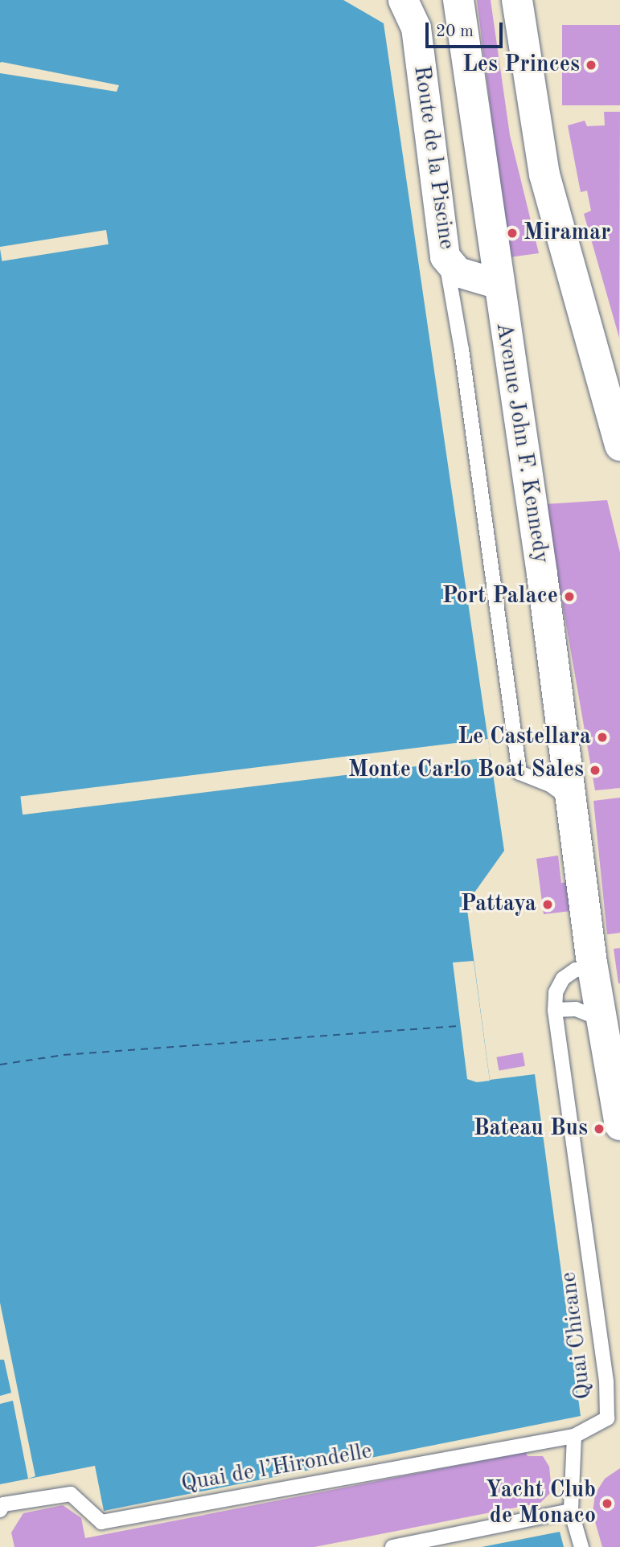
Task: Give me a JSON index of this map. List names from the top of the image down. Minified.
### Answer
{"streets":{"main road":["Avenue John F. Kennedy"],"street":["Route de la Piscine"],"lane":["Quai Chicane","Quai de l’Hirondelle"]},"crossings":[["Route de la Piscine","Avenue John F. Kennedy"],["Quai Chicane","Quai de l’Hirondelle"]],"places":["Les Princes","Miramar","Port Palace","Le Castellara","Monte Carlo Boat Sales","Pattaya","Bateau Bus","Yacht Club de Monaco"],"scale_bar":"20 m"}
